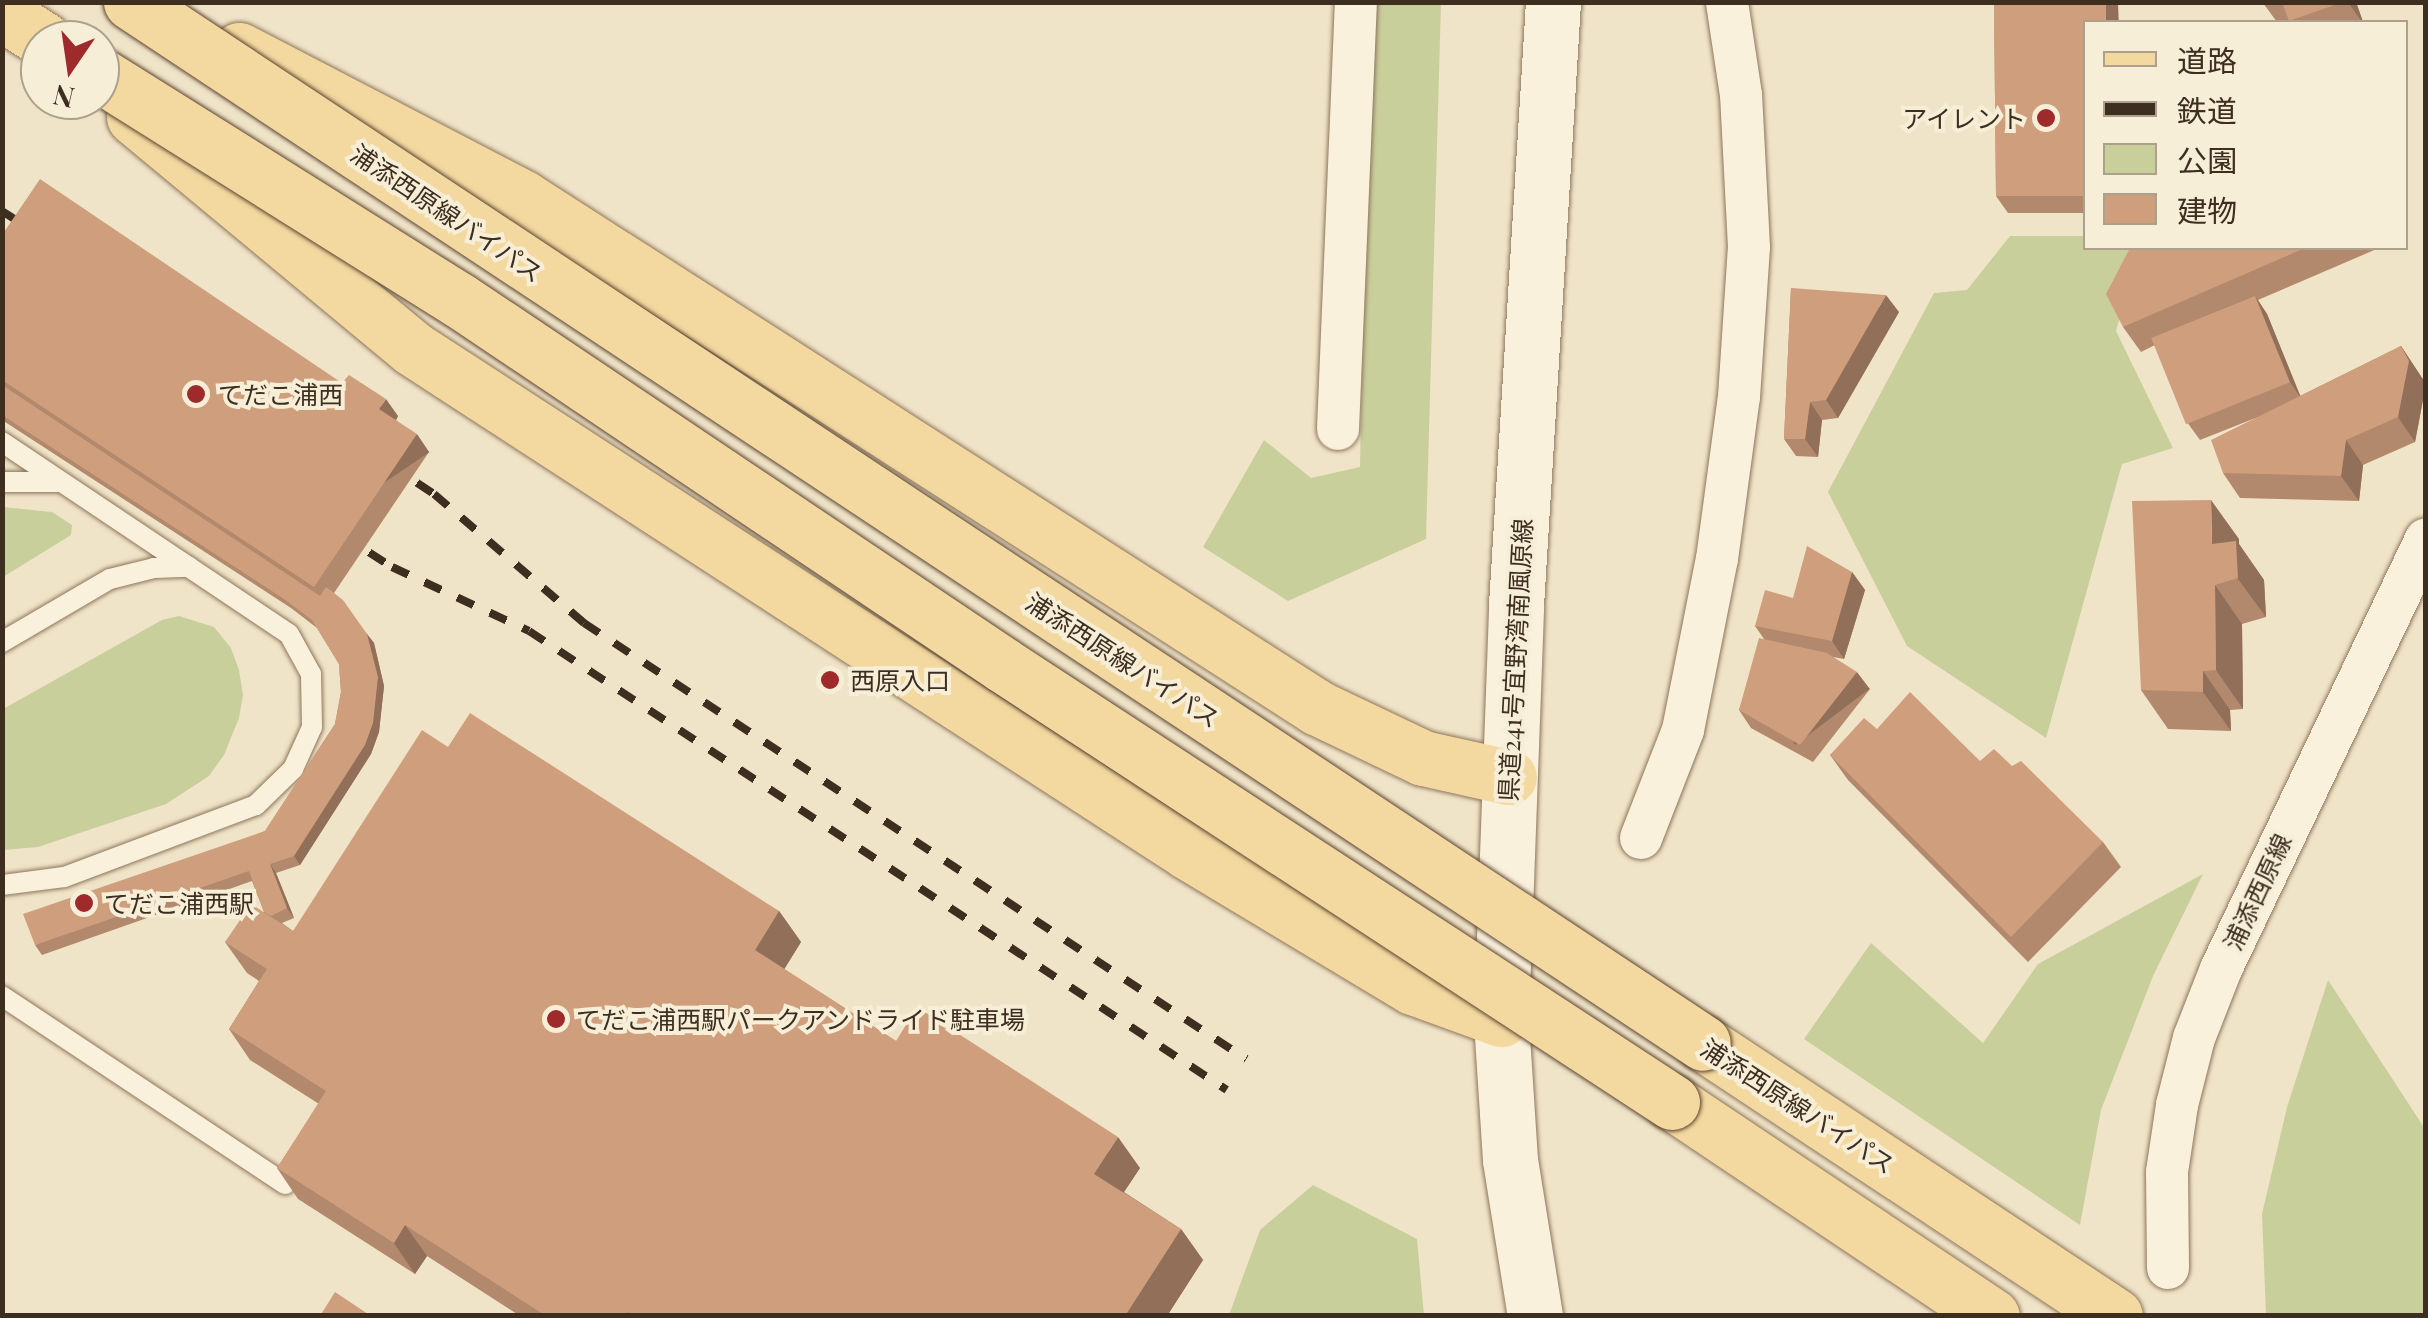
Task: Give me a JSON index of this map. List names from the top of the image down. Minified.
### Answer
{"streets":{"main road":["浦添西原線バイパス","県道241号宜野湾南風原線"],"street":["浦添西原線"]},"places":["アイレント","てだこ浦西","西原入口","てだこ浦西駅","てだこ浦西駅パークアンドライド駐車場"],"legend":["道路","鉄道","公園","建物"],"north":"bottom"}
